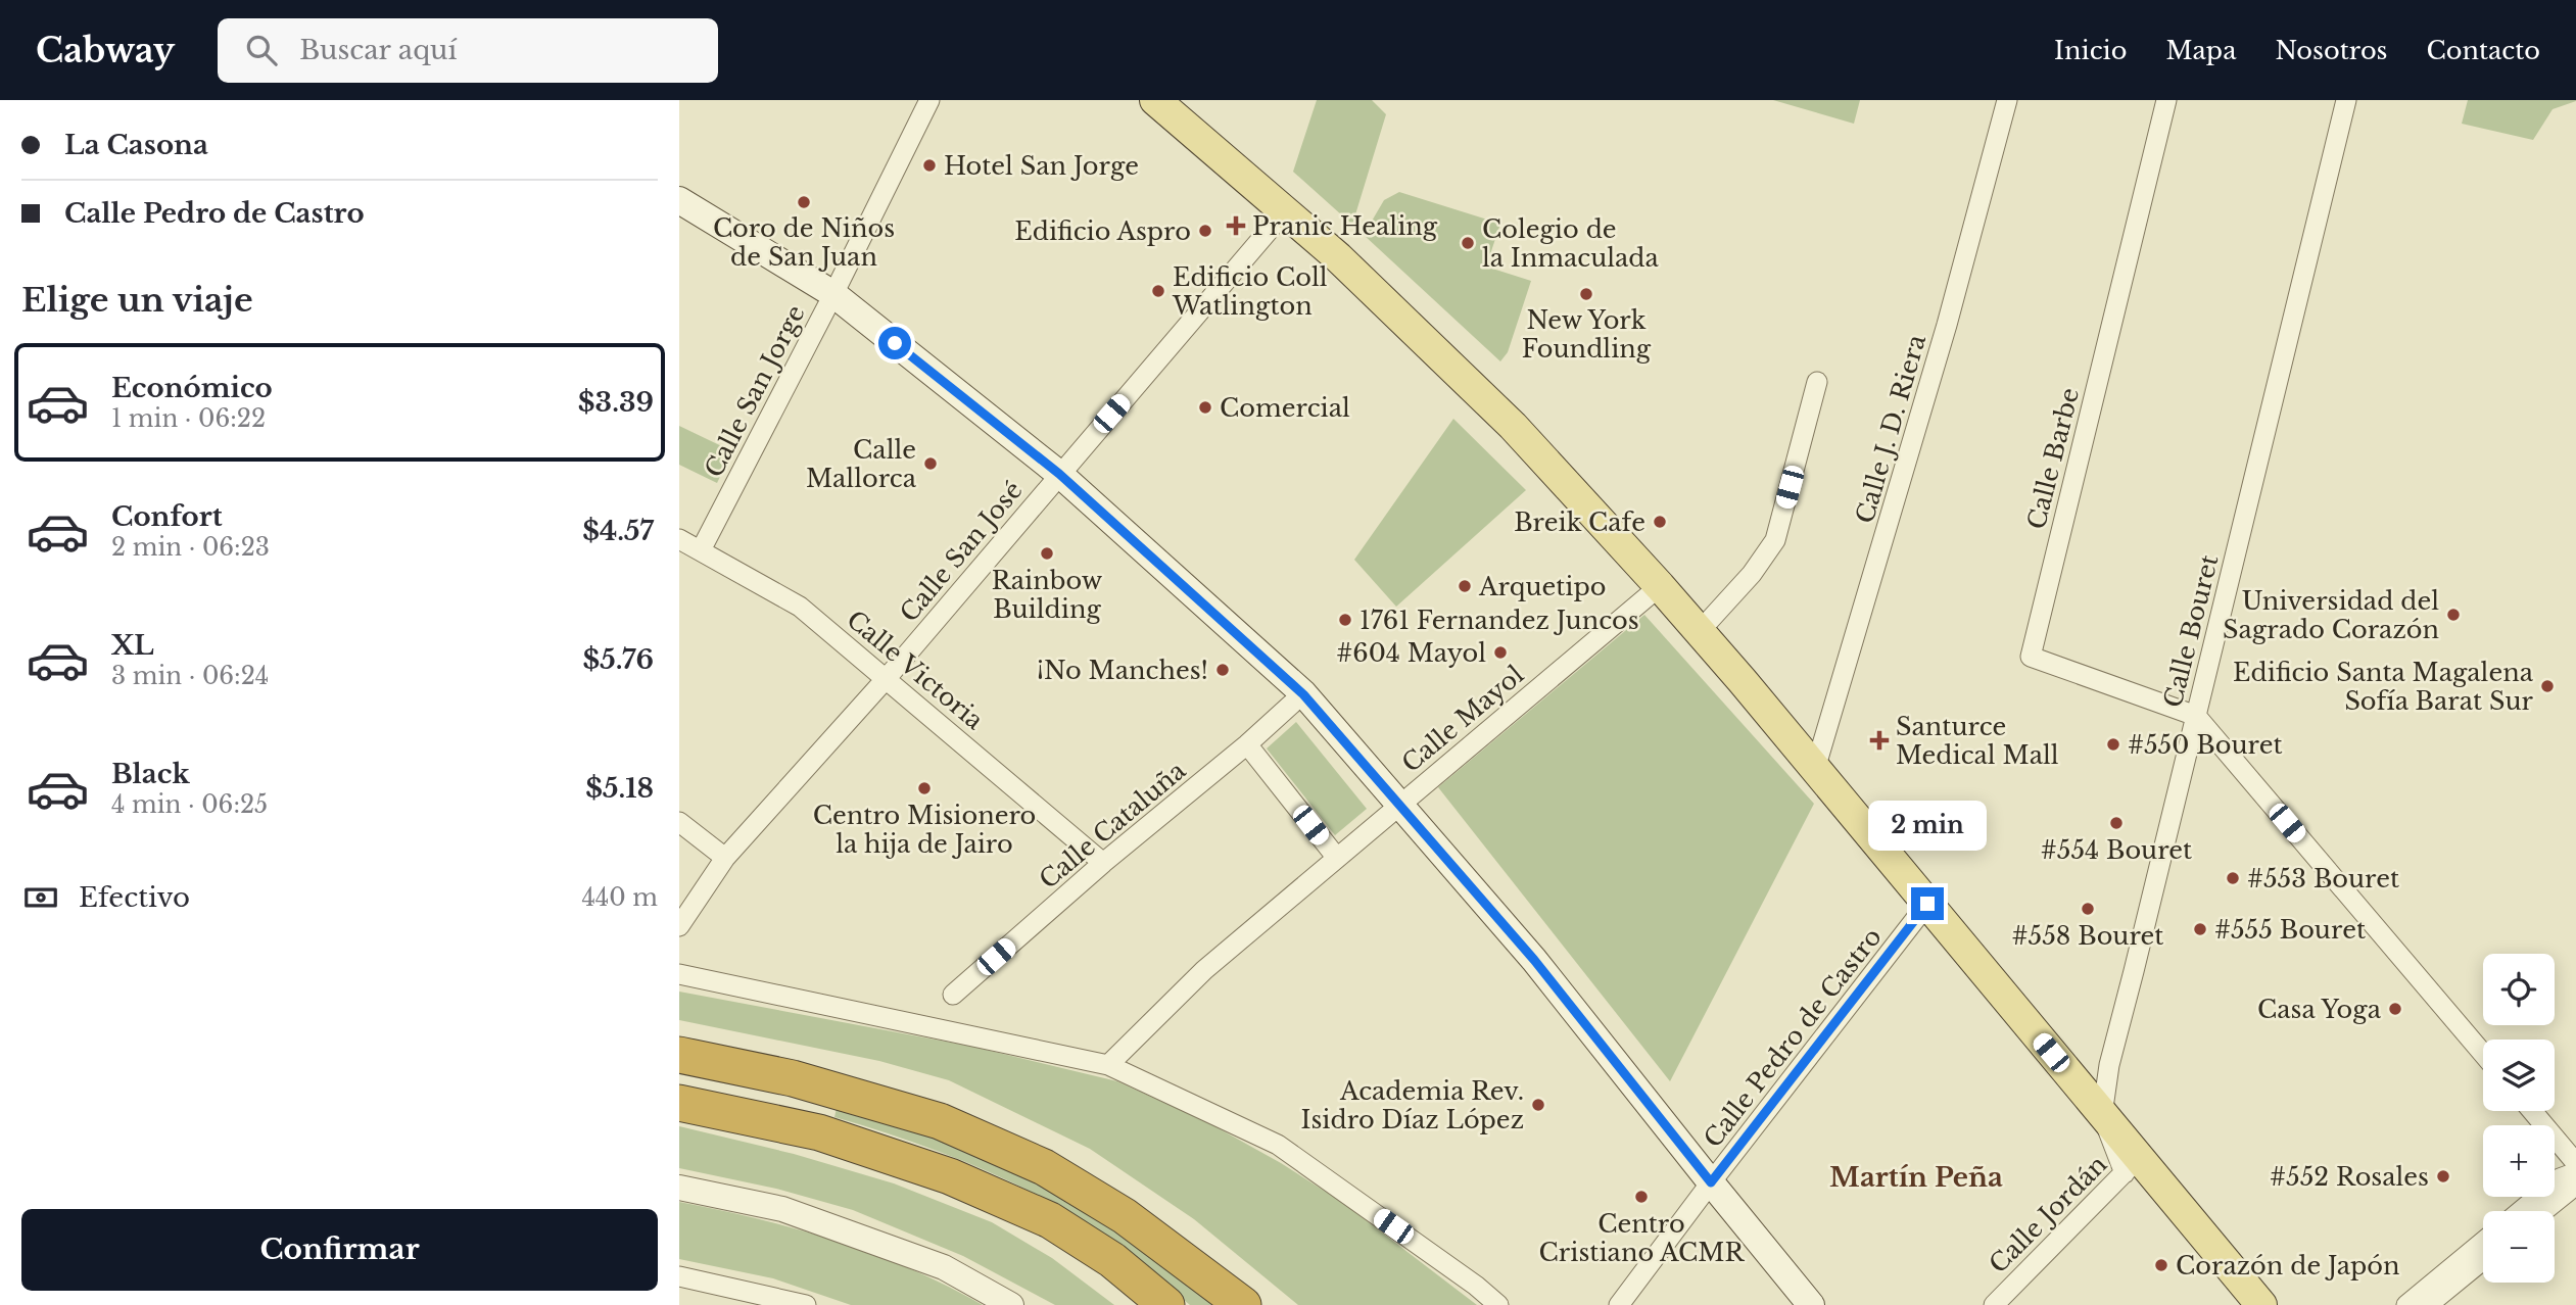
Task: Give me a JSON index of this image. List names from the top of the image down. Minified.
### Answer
{"streets":{"street":["Calle San Jorge","Calle J. D. Riera","Calle Barbe","Calle San José","Calle Bouret","Calle Victoria","Calle Mayol","Calle Cataluña","Calle Pedro de Castro","Calle Jordán"]},"crossings":[["Calle San Jorge","Calle Victoria"],["Calle Barbe","Calle Bouret"],["Calle San José","Calle Victoria"],["Calle Victoria","Calle Cataluña"]],"districts":["Martín Peña"],"places":{"other":["Hotel San Jorge","Coro de Niños de San Juan","Edificio Aspro","Colegio de la Inmaculada","Edificio Coll Watlington","New York Foundling","Comercial","Calle Mallorca","Breik Cafe","Rainbow Building","Arquetipo","Universidad del Sagrado Corazón","1761 Fernandez Juncos","#604 Mayol","¡No Manches!","Edificio Santa Magalena Sofía Barat Sur","#550 Bouret","Centro Misionero la hija de Jairo","#554 Bouret","#553 Bouret","#558 Bouret","#555 Bouret","Casa Yoga","Academia Rev. Isidro Díaz López","#552 Rosales","Centro Cristiano ACMR","Corazón de Japón"],"health":["Pranic Healing","Santurce Medical Mall"]},"page":{"header":"Cabway","search":"Buscar aquí","nav":["Inicio","Mapa","Nosotros","Contacto"],"banner":["La Casona","Calle Pedro de Castro"],"heading":"Elige un viaje","list":[{"name":"Económico","note":"1 min · 06:22","value":"$3.39"},{"name":"Confort","note":"2 min · 06:23","value":"$4.57"},{"name":"XL","note":"3 min · 06:24","value":"$5.76"},{"name":"Black","note":"4 min · 06:25","value":"$5.18"}],"bubble":"2 min","pay":["Efectivo","440 m"],"map_buttons":["+","−"],"buttons":"Confirmar"}}
